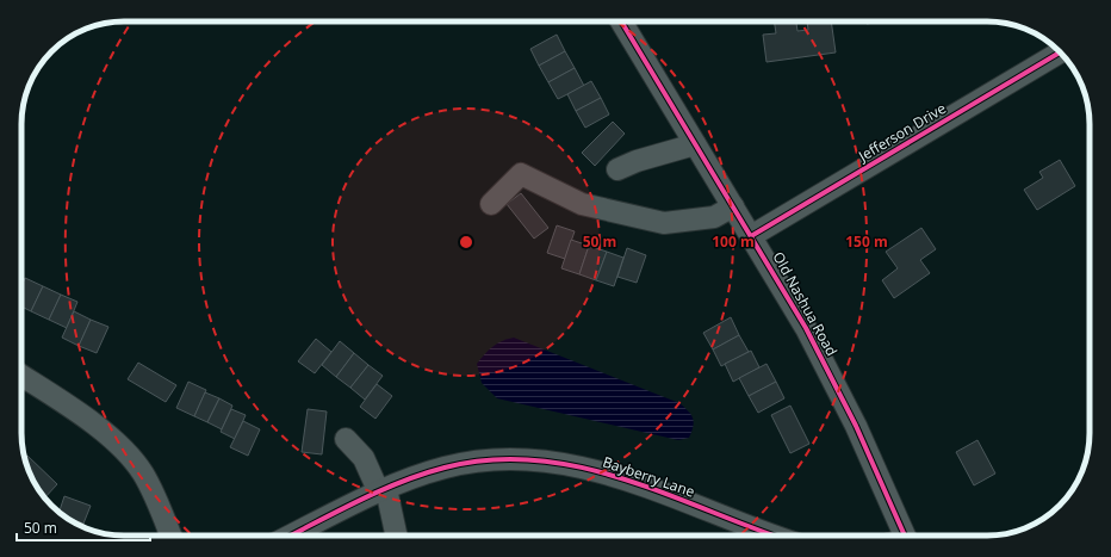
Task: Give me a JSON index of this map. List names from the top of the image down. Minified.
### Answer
{"streets":{"street":["Jefferson Drive","Old Nashua Road","Bayberry Lane"]},"crossings":[["Jefferson Drive","Old Nashua Road"]],"scale_bar":"50 m","rings":["50 m","100 m","150 m"]}
